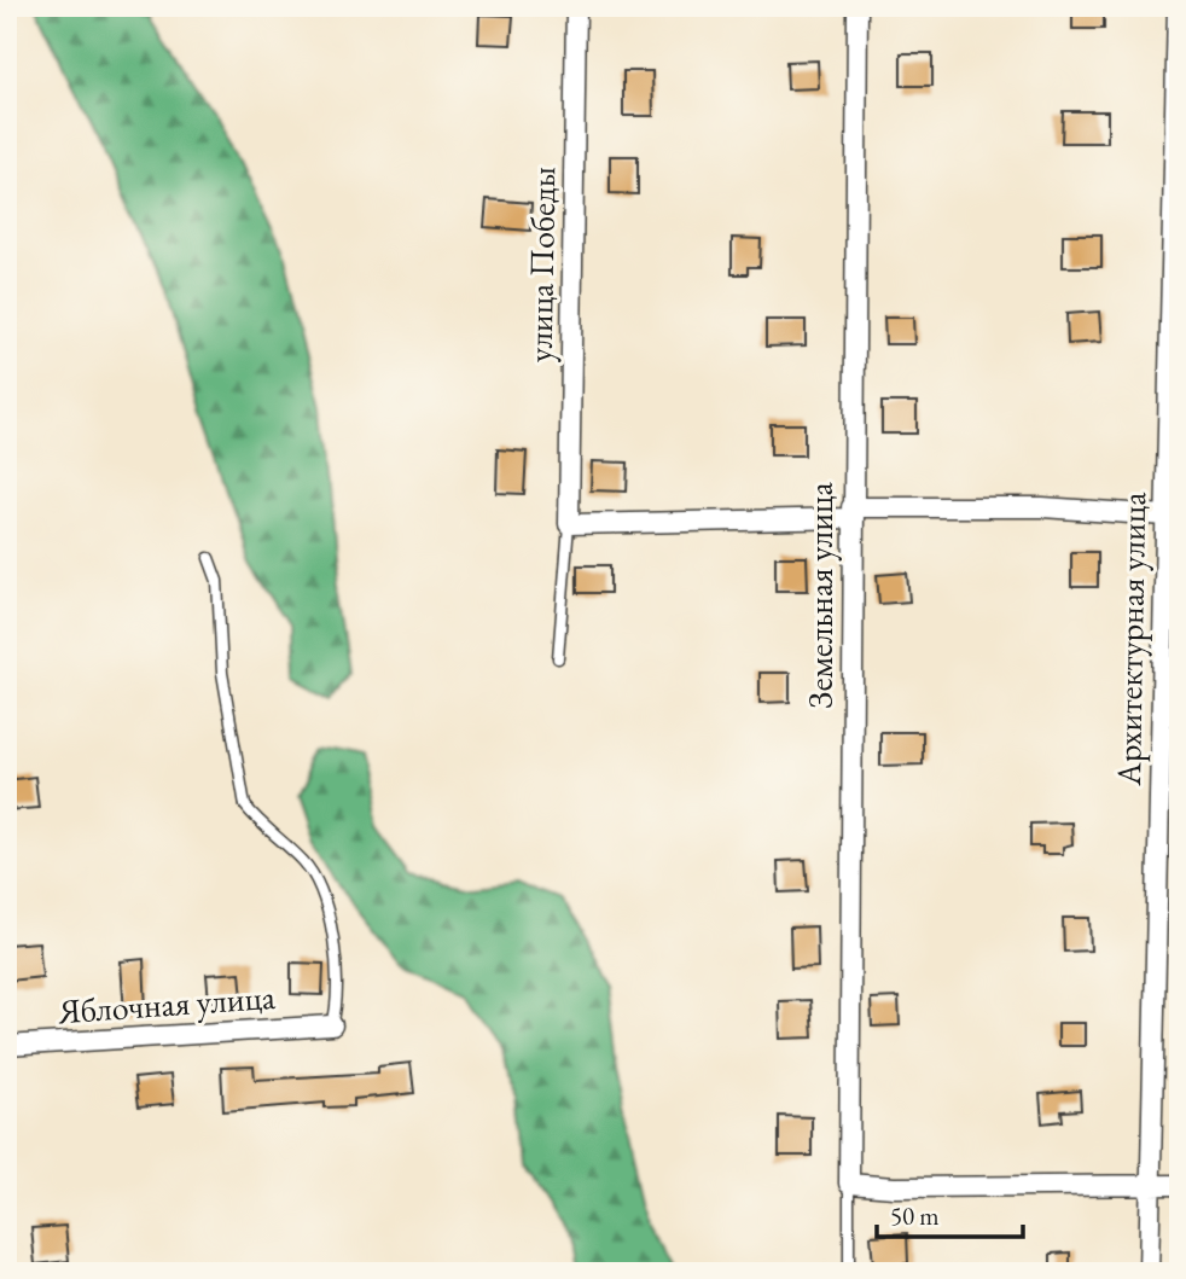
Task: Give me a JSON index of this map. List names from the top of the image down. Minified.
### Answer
{"streets":{"street":["улица Победы","Земельная улица","Архитектурная улица","Яблочная улица"]},"scale_bar":"50 m"}
